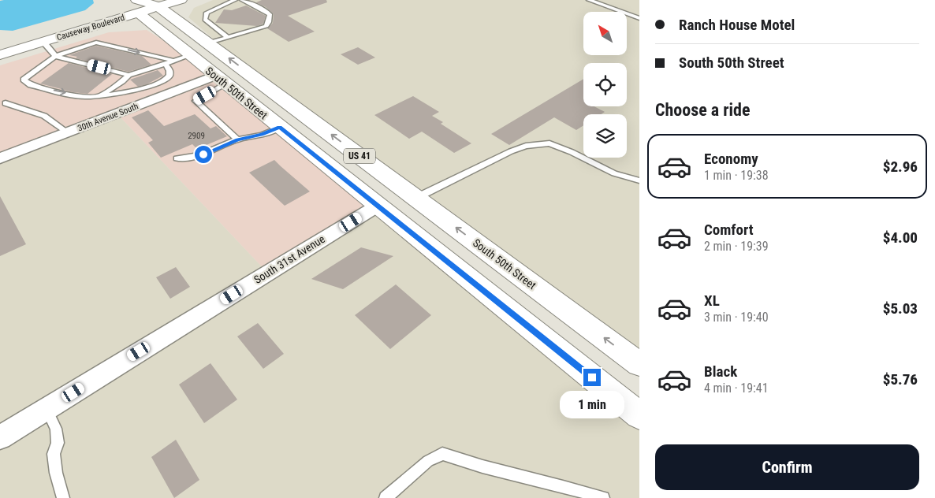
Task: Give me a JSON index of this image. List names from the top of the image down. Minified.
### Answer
{"streets":{"main road":["Causeway Boulevard","South 50th Street","US 41"],"street":["30th Avenue South","South 31st Avenue"]},"crossings":[["Causeway Boulevard","South 50th Street"],["South 50th Street","30th Avenue South"],["South 50th Street","South 31st Avenue"]],"house_numbers":["2909"],"north":"top left","page":{"banner":["Ranch House Motel","South 50th Street"],"heading":"Choose a ride","list":[{"name":"Economy","note":"1 min · 19:38","value":"$2.96"},{"name":"Comfort","note":"2 min · 19:39","value":"$4.00"},{"name":"XL","note":"3 min · 19:40","value":"$5.03"},{"name":"Black","note":"4 min · 19:41","value":"$5.76"}],"bubble":"1 min","buttons":"Confirm"}}
